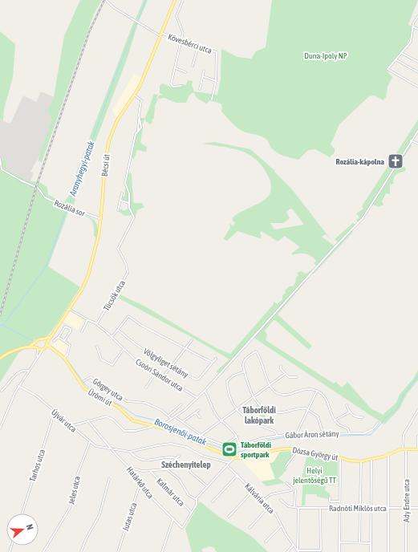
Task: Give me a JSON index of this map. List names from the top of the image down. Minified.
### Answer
{"streets":{"main road":["Bécsi út","Ürömi út","Dózsa György út"],"street":["Kövesbérci utca","Rozália sor","Tücsök utca","Völgyliget sétány","Csoóri Sándor utca","Görgey utca","Újvár utca","Gábor Áron sétány","Tarhos utca","Határkő utca","Jeles utca","Kalmár utca","Kálvária utca","Ady Endre utca","Radnóti Miklós utca","Jutas utca"]},"crossings":[["Bécsi út","Rozália sor"],["Bécsi út","Tücsök utca"],["Bécsi út","Ürömi út"],["Tücsök utca","Csoóri Sándor utca"],["Ürömi út","Dózsa György út"],["Újvár utca","Tarhos utca"],["Újvár utca","Határkő utca"],["Újvár utca","Jeles utca"],["Dózsa György út","Ady Endre utca"],["Határkő utca","Kalmár utca"],["Határkő utca","Jutas utca"],["Ady Endre utca","Radnóti Miklós utca"]],"districts":["Táborföldi lakópark","Széchenyitelep"],"water":["Aranyhegyi-patak","Borosjenői-patak"],"parks":["Duna-Ipoly NP","Helyi jelentőségű TT"],"places":{"church":["Rozália-kápolna"],"sports":["Táborföldi sportpark"]},"north":"right"}
